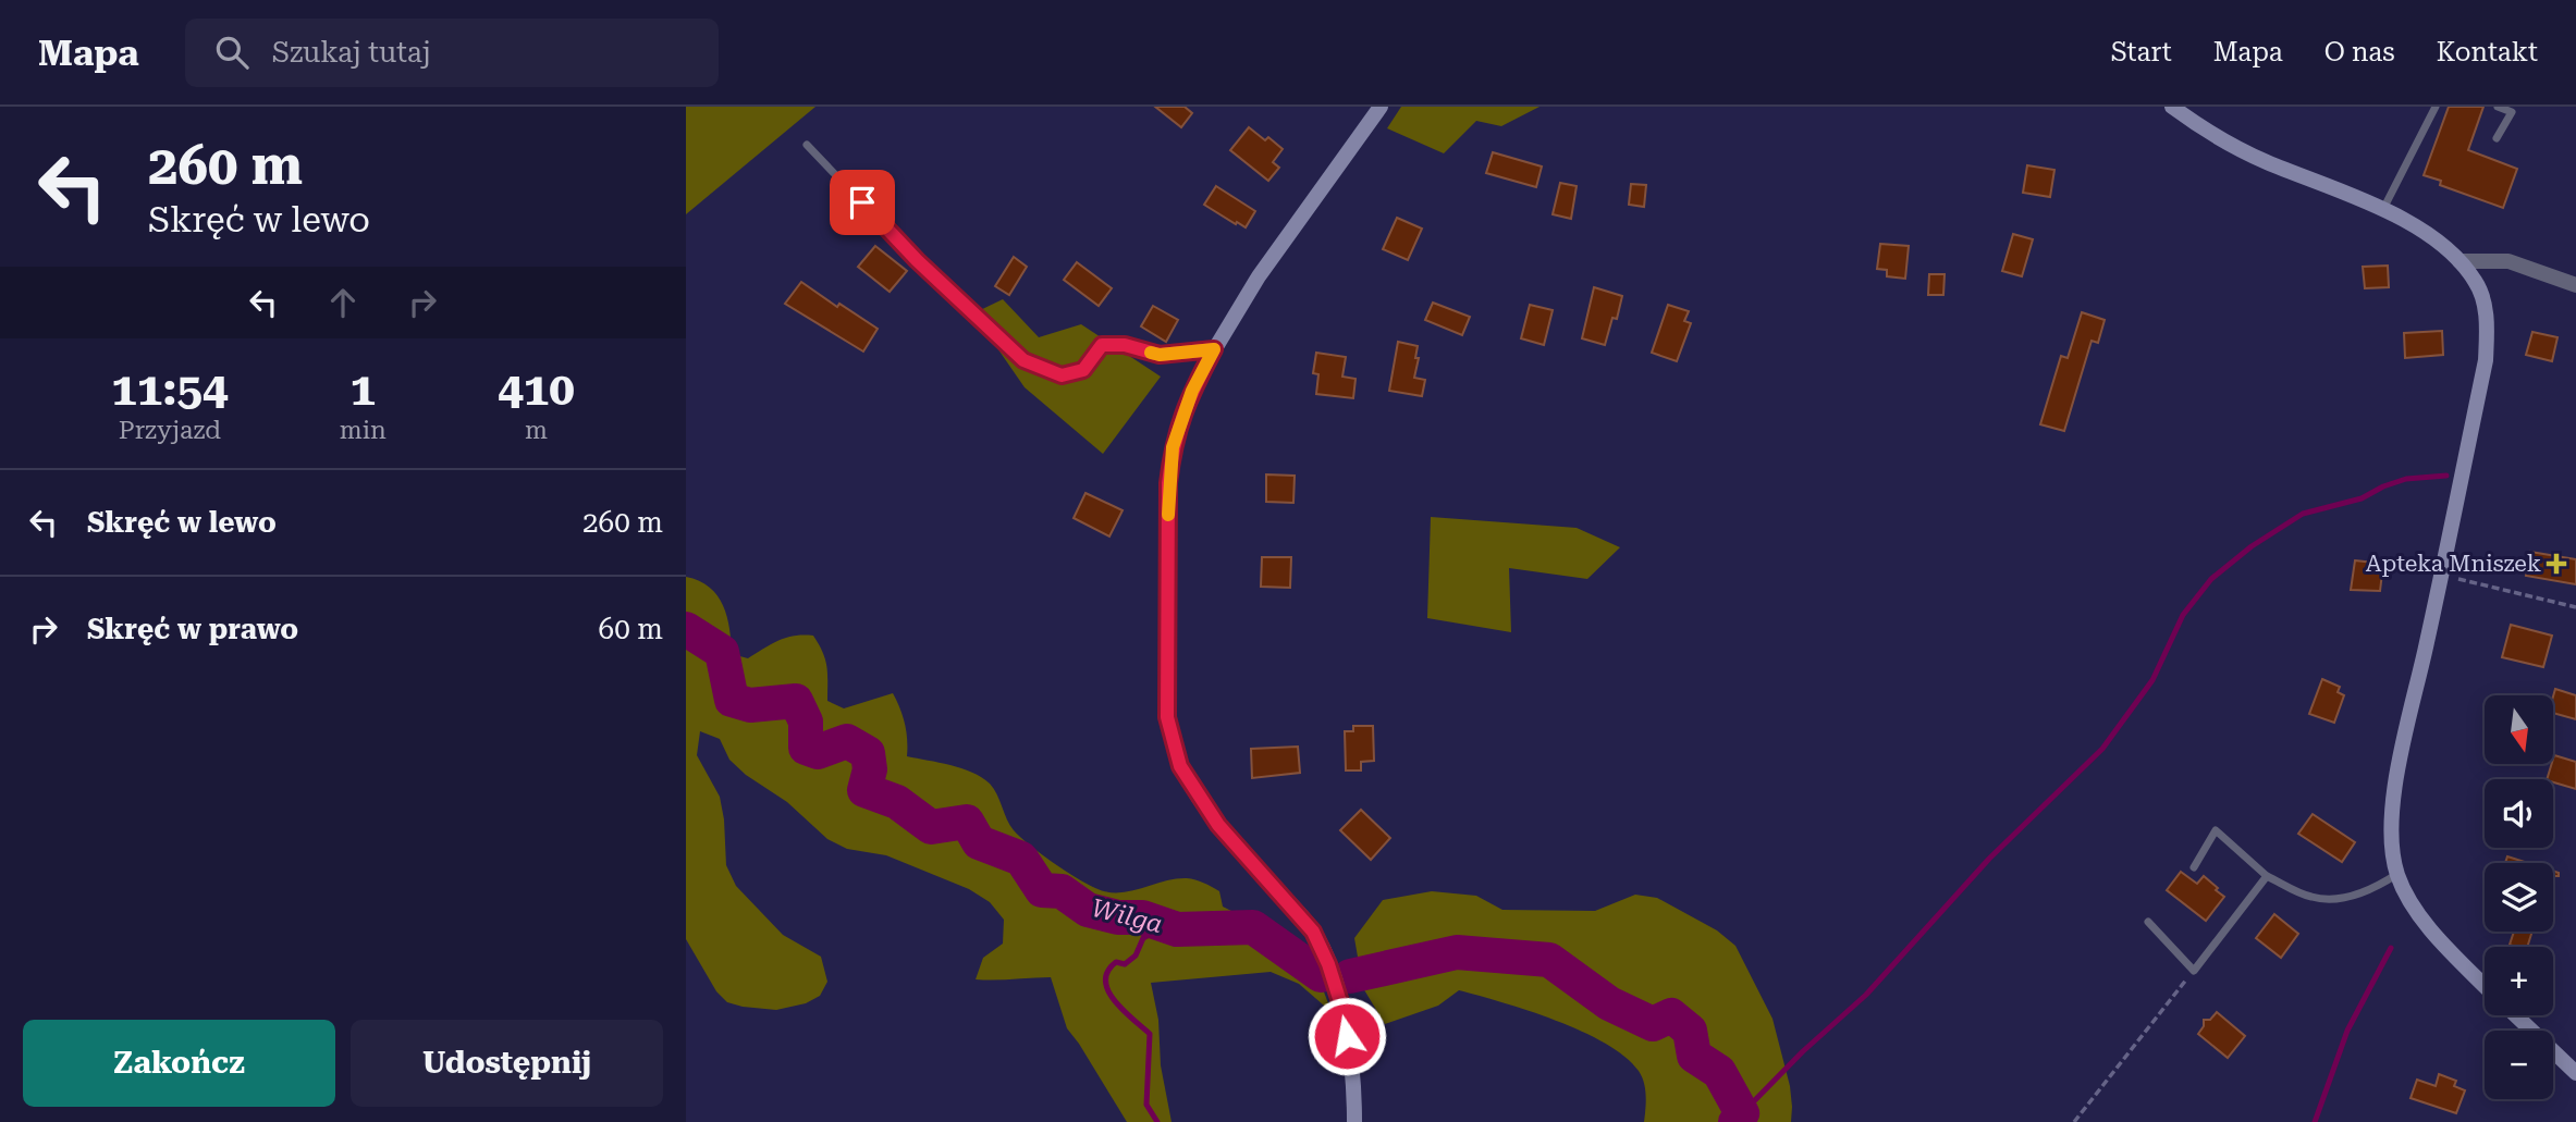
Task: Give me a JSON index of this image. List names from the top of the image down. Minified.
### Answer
{"water":["Wilga"],"places":{"health":["Apteka Mniszek"]},"north":"bottom","page":{"header":"Mapa","search":"Szukaj tutaj","nav":["Start","Mapa","O nas","Kontakt"],"turn":["260 m","Skręć w lewo"],"eta":["11:54","Przyjazd","1","min","410","m"],"list":[{"name":"Skręć w lewo","value":"260 m"},{"name":"Skręć w prawo","value":"60 m"}],"map_buttons":["+","−"],"buttons":["Zakończ","Udostępnij"]}}
